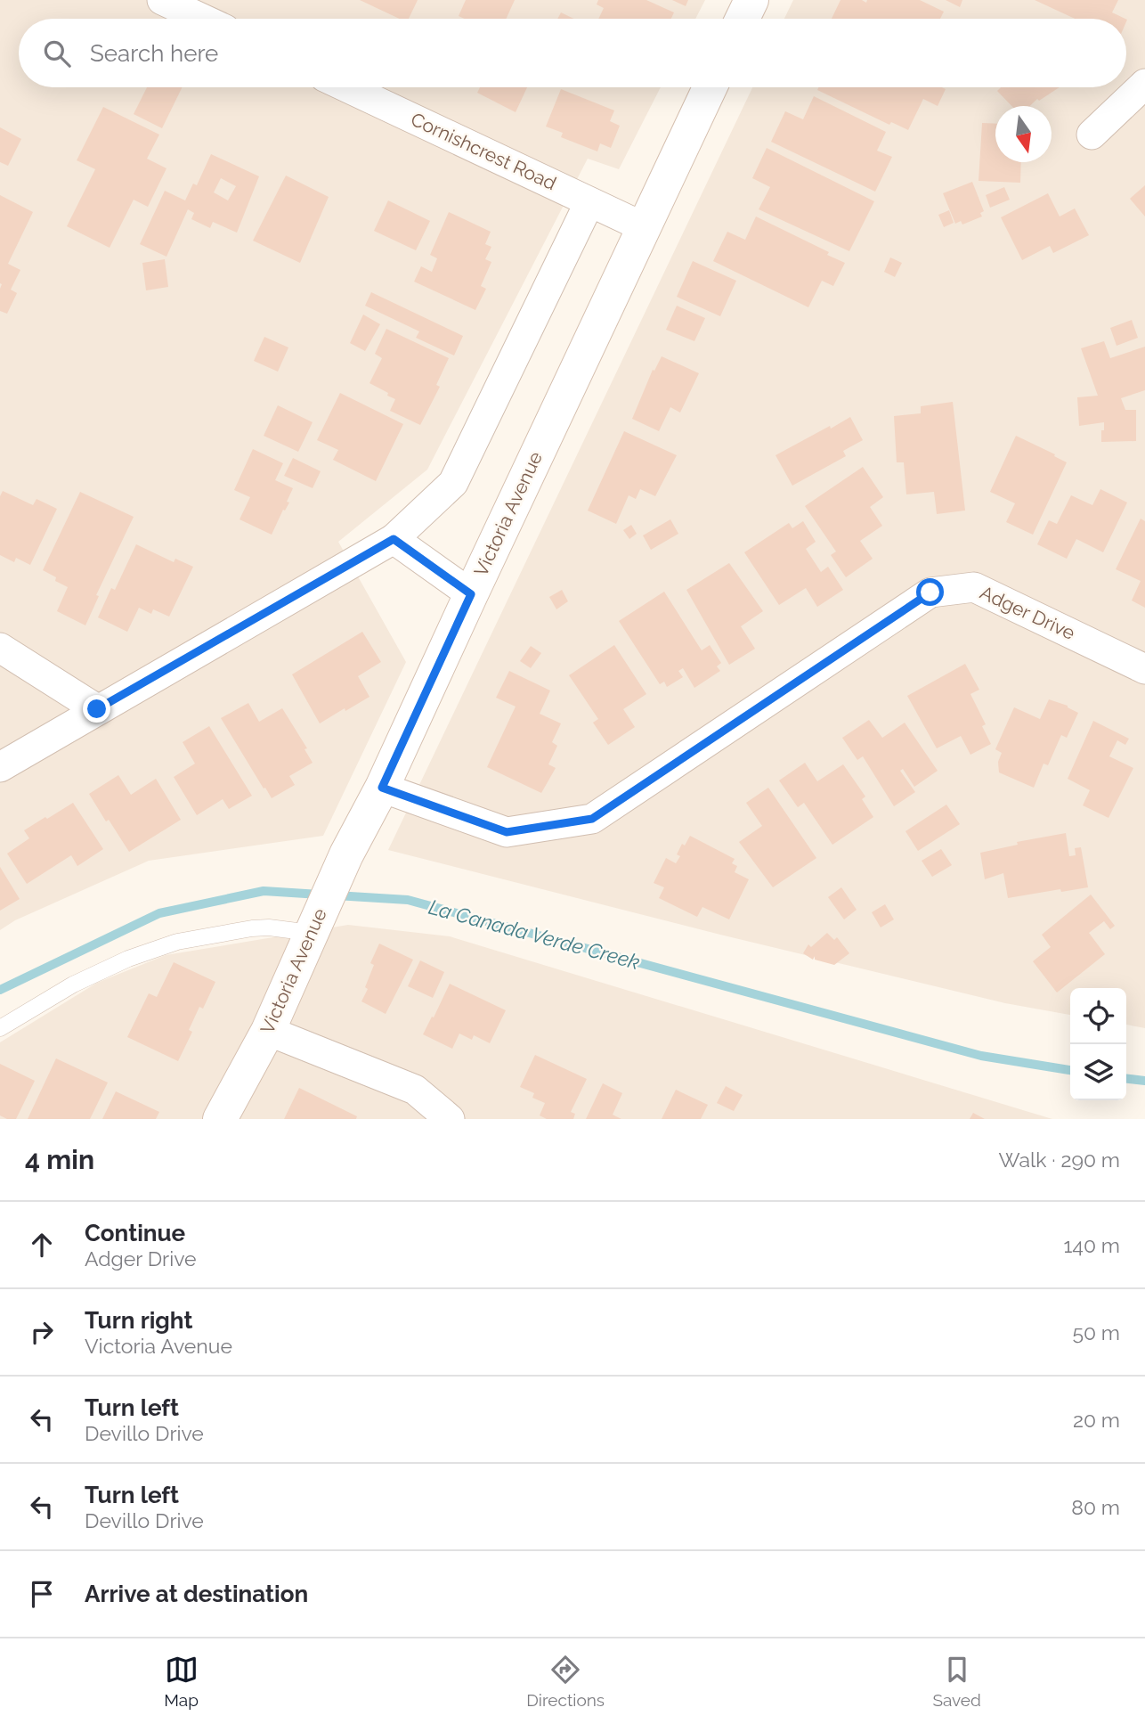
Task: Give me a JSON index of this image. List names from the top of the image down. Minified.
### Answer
{"streets":{"street":["Cornishcrest Road","Victoria Avenue","Adger Drive"]},"crossings":[["Cornishcrest Road","Victoria Avenue"],["Victoria Avenue","Adger Drive"]],"water":["La Canada Verde Creek"],"north":"bottom","page":{"search":"Search here","heading":["4 min","Walk · 290 m"],"list":[["Continue","Adger Drive","140 m"],["Turn right","Victoria Avenue","50 m"],["Turn left","Devillo Drive","20 m"],["Turn left","Devillo Drive","80 m"],"Arrive at destination"],"nav":["Map","Directions","Saved"]}}
